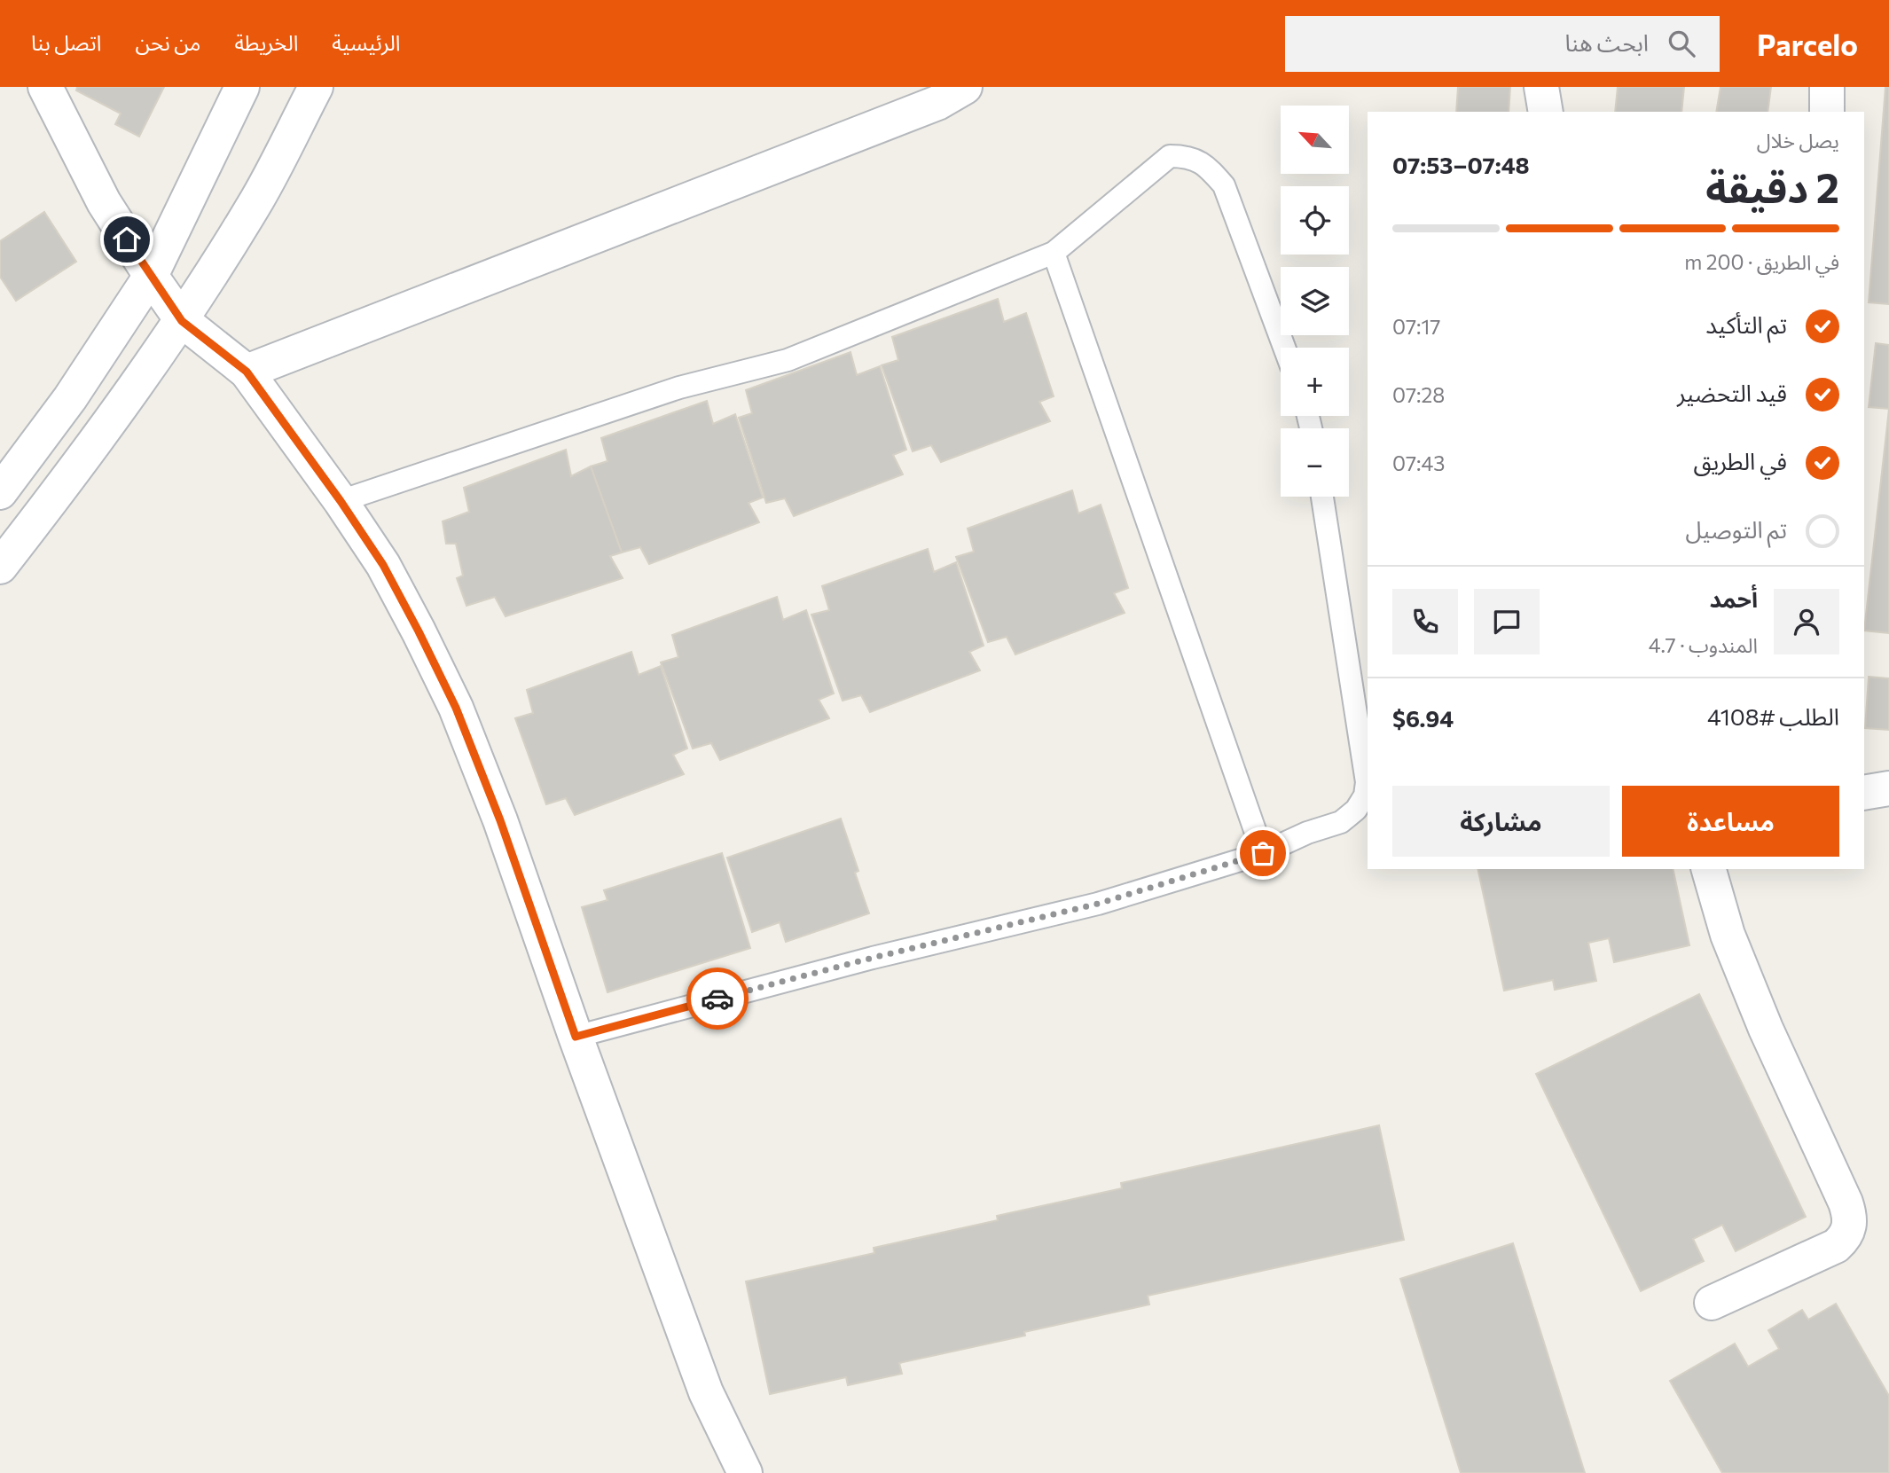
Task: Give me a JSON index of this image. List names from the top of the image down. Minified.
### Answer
{"north":"top left","page":{"header":"Parcelo","search":"ابحث هنا","nav":["الرئيسية","الخريطة","من نحن","اتصل بنا"],"map_buttons":["+","−"],"heading":["2 دقيقة","يصل خلال","07:48–07:53"],"panel":["أحمد","المندوب · 4.7","الطلب #4108","$6.94"],"bar":"في الطريق · 200 m","list":[["تم التأكيد","07:17"],["قيد التحضير","07:28"],["في الطريق","07:43"],"تم التوصيل"],"buttons":["مساعدة","مشاركة"]}}
